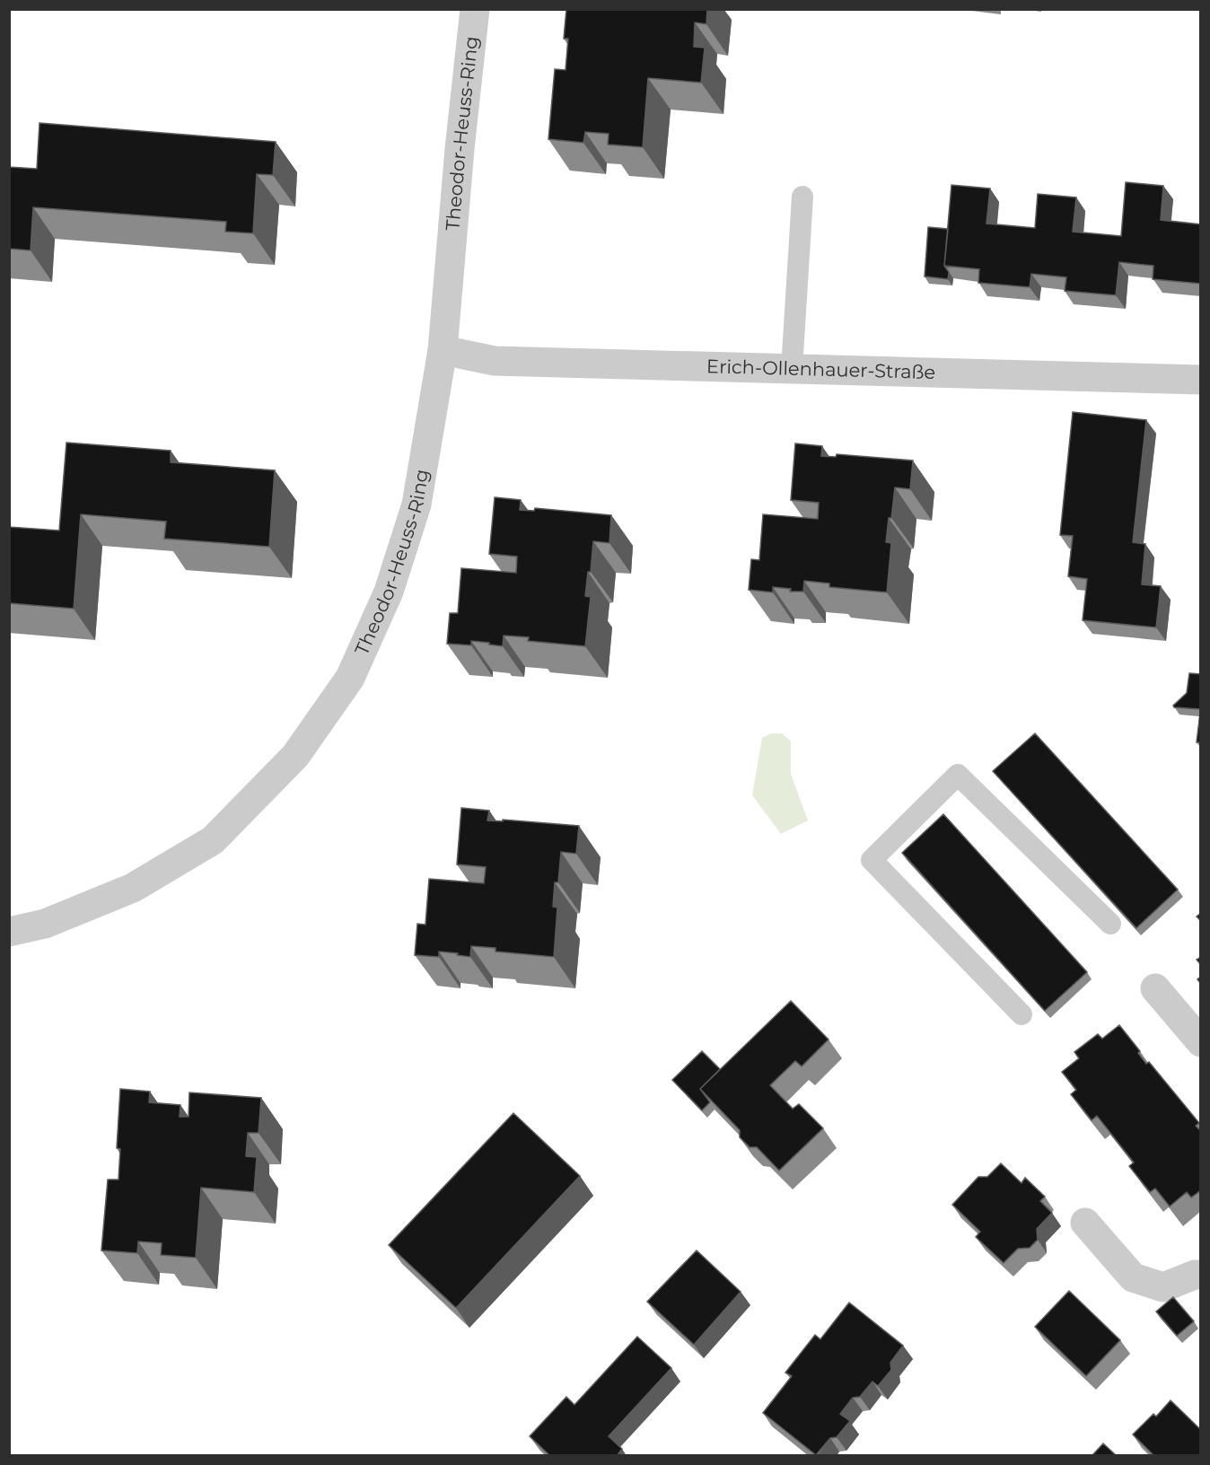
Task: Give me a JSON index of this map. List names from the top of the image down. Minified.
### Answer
{"streets":{"street":["Theodor-Heuss-Ring","Erich-Ollenhauer-Straße"]},"crossings":[["Theodor-Heuss-Ring","Erich-Ollenhauer-Straße"]]}
